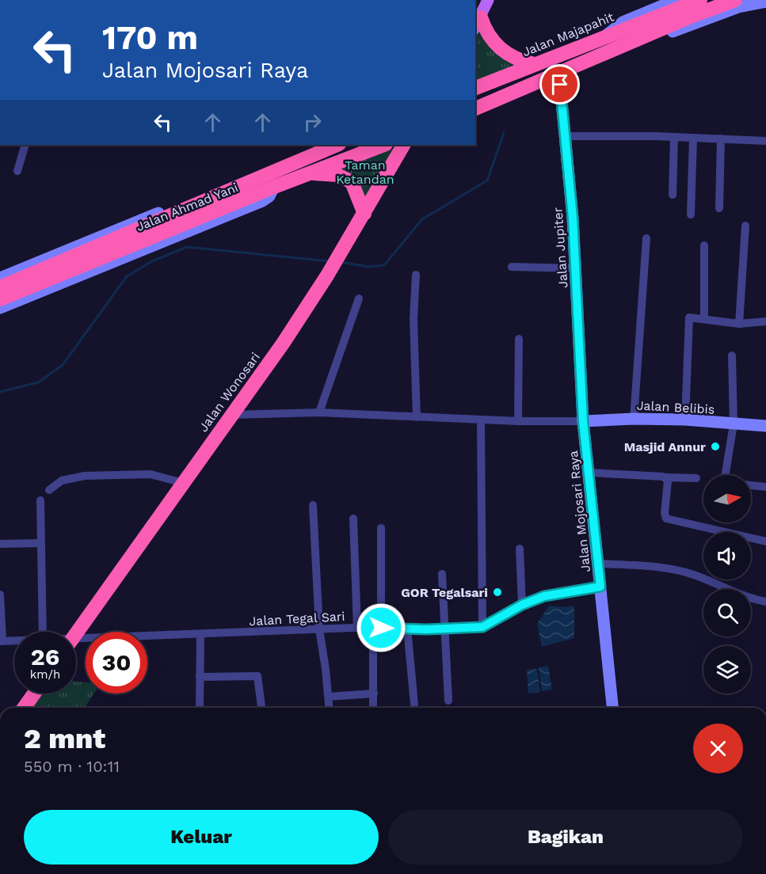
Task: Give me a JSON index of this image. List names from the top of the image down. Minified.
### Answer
{"streets":{"highway":["Jalan Majapahit","Jalan Ahmad Yani","Jalan Wonosari"],"street":["Jalan Jupiter","Jalan Belibis","Jalan Mojosari Raya","Jalan Tegal Sari"]},"crossings":[["Jalan Jupiter","Jalan Belibis"],["Jalan Jupiter","Jalan Mojosari Raya"],["Jalan Belibis","Jalan Mojosari Raya"],["Jalan Mojosari Raya","Jalan Tegal Sari"]],"parks":["Taman Ketandan"],"places":["Masjid Annur","GOR Tegalsari"],"north":"right","page":{"turn":["170 m","Jalan Mojosari Raya"],"speed":"26 km/h","limit":"30","heading":["2 mnt","550 m · 10:11"],"buttons":["Keluar","Bagikan"]}}
